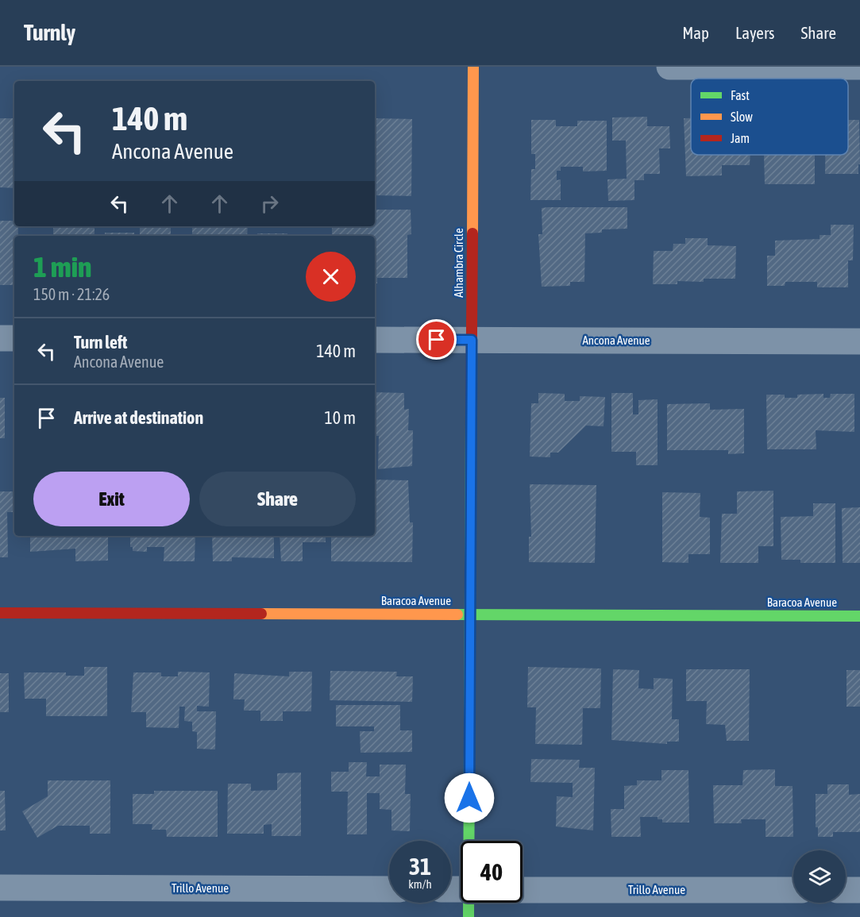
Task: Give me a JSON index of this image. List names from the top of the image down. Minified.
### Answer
{"streets":{"street":["Alhambra Circle","Ancona Avenue","Baracoa Avenue","Trillo Avenue"]},"crossings":[["Alhambra Circle","Ancona Avenue"],["Alhambra Circle","Baracoa Avenue"]],"legend":["Fast","Slow","Jam"],"page":{"header":"Turnly","nav":["Map","Layers","Share"],"turn":["140 m","Ancona Avenue"],"heading":["1 min","150 m · 21:26"],"list":[{"name":"Turn left","note":"Ancona Avenue","value":"140 m"},{"name":"Arrive at destination","value":"10 m"}],"buttons":["Exit","Share"],"speed":"31 km/h","limit":"40"}}
